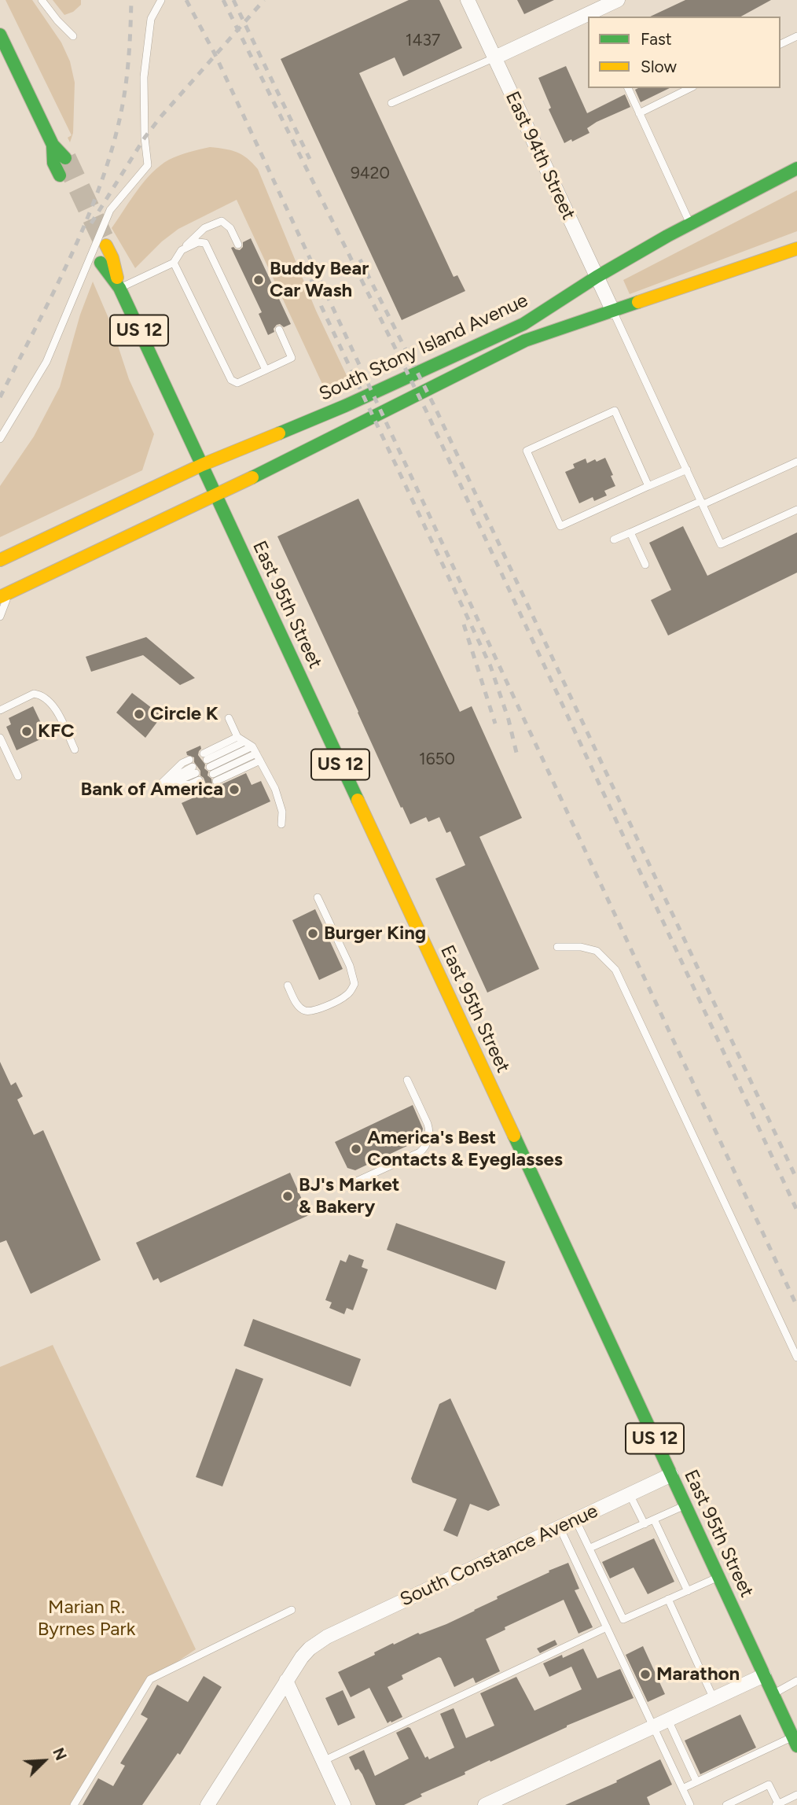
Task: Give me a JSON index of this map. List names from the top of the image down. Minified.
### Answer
{"streets":{"main road":["US 12","South Stony Island Avenue","East 95th Street"],"street":["East 94th Street","South Constance Avenue"]},"crossings":[["East 94th Street","South Stony Island Avenue"],["South Stony Island Avenue","East 95th Street"],["East 95th Street","South Constance Avenue"]],"parks":["Marian R. Byrnes Park"],"places":["Buddy Bear Car Wash","Circle K","KFC","Bank of America","Burger King","America's Best Contacts & Eyeglasses","BJ's Market & Bakery","Marathon"],"house_numbers":["1437","9420","1650"],"legend":["Fast","Slow"],"north":"top right"}
